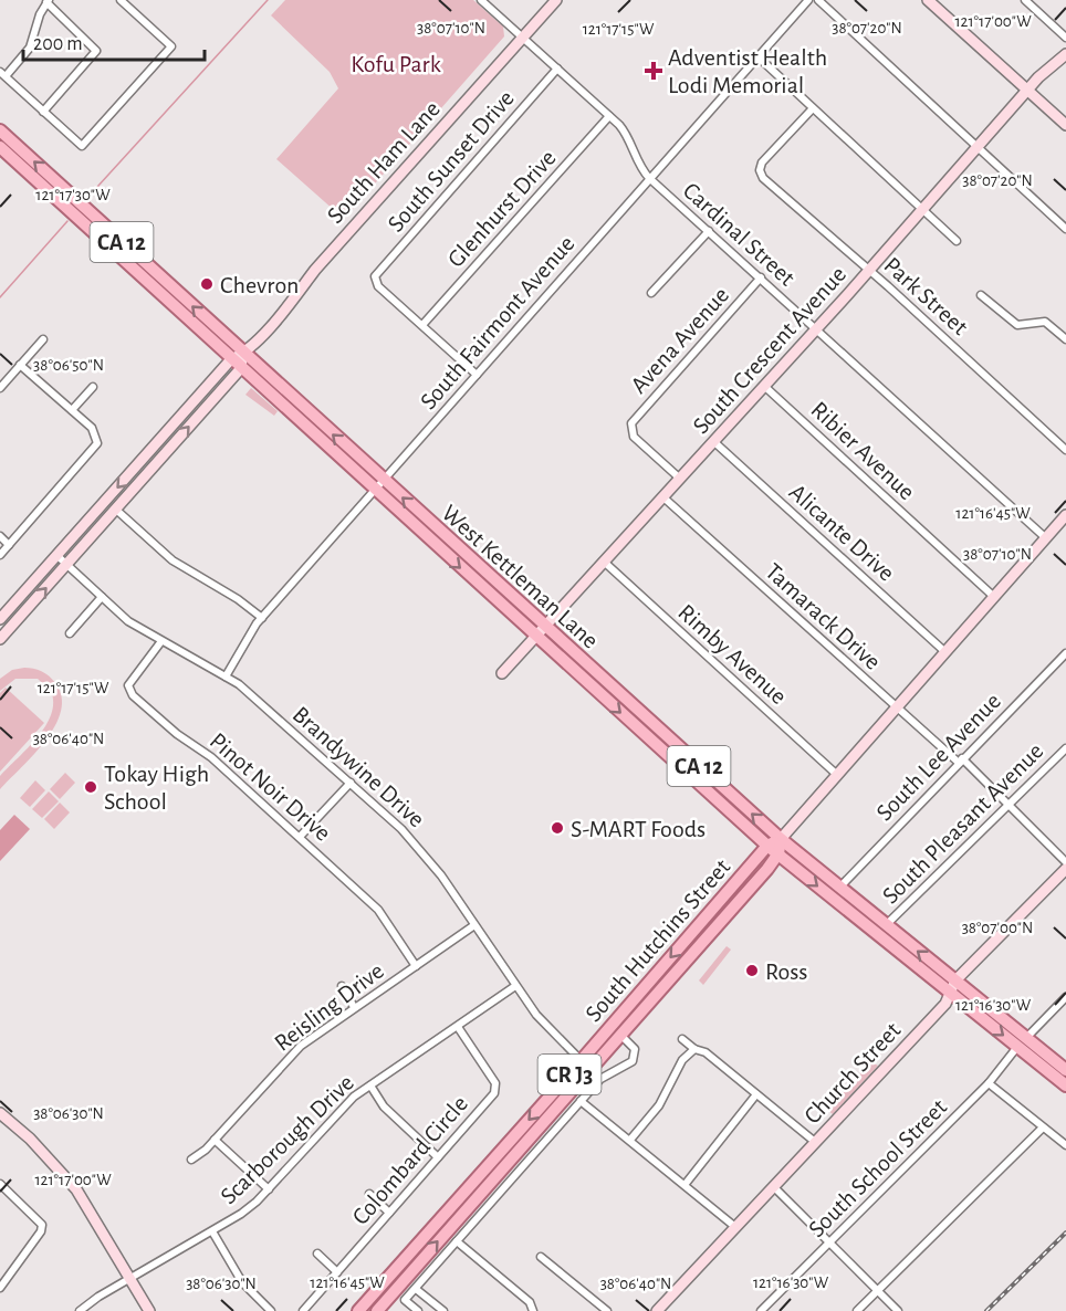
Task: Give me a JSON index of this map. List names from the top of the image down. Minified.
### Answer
{"streets":{"main road":["CA 12","West Kettleman Lane","South Hutchins Street","CR J3"],"street":["South Sunset Drive","South Ham Lane","Glenhurst Drive","Cardinal Street","Park Street","South Fairmont Avenue","Avena Avenue","South Crescent Avenue","Ribier Avenue","Alicante Drive","Tamarack Drive","Rimby Avenue","South Lee Avenue","Brandywine Drive","Pinot Noir Drive","South Pleasant Avenue","Reisling Drive","Church Street","Scarborough Drive","Colombard Circle","South School Street"]},"crossings":[["South Sunset Drive","Glenhurst Drive"],["South Sunset Drive","Cardinal Street"],["South Ham Lane","Cardinal Street"],["South Ham Lane","West Kettleman Lane"],["Glenhurst Drive","Cardinal Street"],["Cardinal Street","South Fairmont Avenue"],["Cardinal Street","Avena Avenue"],["Cardinal Street","South Crescent Avenue"],["Cardinal Street","South Hutchins Street"],["CA 12","West Kettleman Lane"],["CA 12","South School Street"],["Park Street","South Crescent Avenue"],["South Fairmont Avenue","West Kettleman Lane"],["South Fairmont Avenue","Brandywine Drive"],["Avena Avenue","South Crescent Avenue"],["South Crescent Avenue","Ribier Avenue"],["South Crescent Avenue","Alicante Drive"],["South Crescent Avenue","West Kettleman Lane"],["South Crescent Avenue","Tamarack Drive"],["South Crescent Avenue","Rimby Avenue"],["Ribier Avenue","South Hutchins Street"],["Alicante Drive","South Hutchins Street"],["West Kettleman Lane","South Lee Avenue"],["West Kettleman Lane","South Pleasant Avenue"],["West Kettleman Lane","South Hutchins Street"],["West Kettleman Lane","Church Street"],["West Kettleman Lane","South School Street"],["Tamarack Drive","South Lee Avenue"],["Tamarack Drive","South Pleasant Avenue"],["Tamarack Drive","South Hutchins Street"],["Rimby Avenue","South Hutchins Street"],["Brandywine Drive","Pinot Noir Drive"],["Brandywine Drive","South Hutchins Street"],["Brandywine Drive","Reisling Drive"],["Brandywine Drive","Scarborough Drive"],["Pinot Noir Drive","Reisling Drive"],["Scarborough Drive","Colombard Circle"]],"parks":["Kofu Park"],"places":{"health":["Adventist Health Lodi Memorial"],"other":["Chevron","Tokay High School","S-MART Foods","Ross"]},"scale_bar":"200 m","coordinates":["121°17'00\"W","38°07'10\"N","38°07'20\"N","121°17'15\"W","121°17'30\"W","38°06'50\"N","121°16'45\"W","38°06'40\"N","38°07'00\"N","121°16'30\"W","38°06'30\"N"]}
